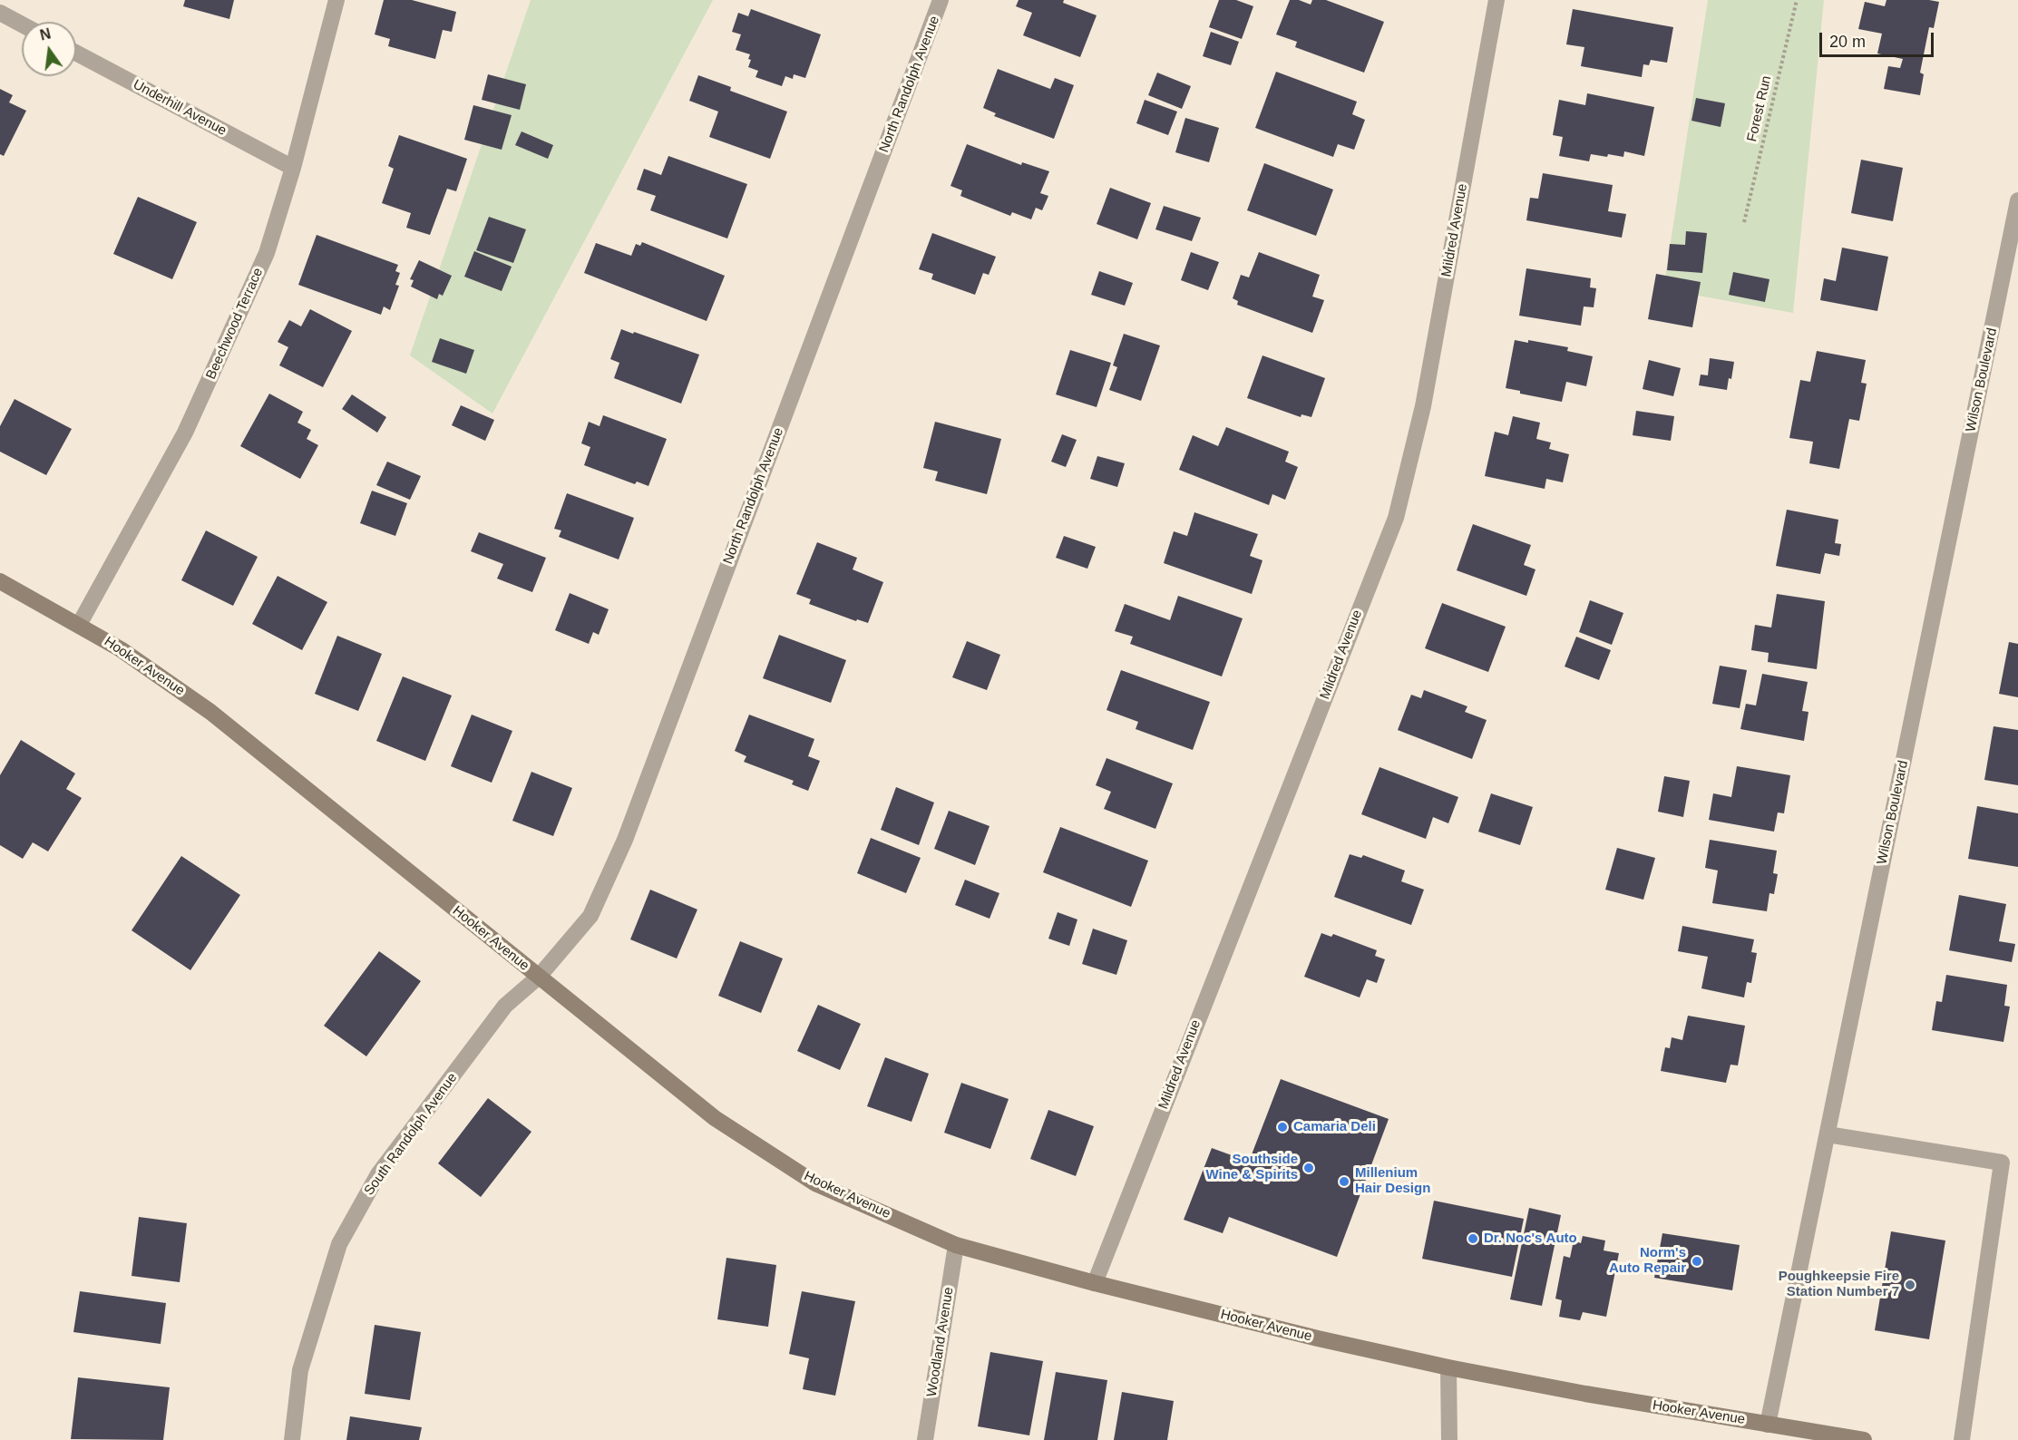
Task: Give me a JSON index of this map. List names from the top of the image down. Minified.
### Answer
{"streets":{"street":["North Randolph Avenue","Underhill Avenue","Mildred Avenue","Beechwood Terrace","Wilson Boulevard","Hooker Avenue","South Randolph Avenue","Woodland Avenue"],"path":["Forest Run"]},"crossings":[["North Randolph Avenue","Hooker Avenue"],["North Randolph Avenue","South Randolph Avenue"],["Underhill Avenue","Beechwood Terrace"],["Mildred Avenue","Hooker Avenue"],["Beechwood Terrace","Hooker Avenue"],["Wilson Boulevard","Hooker Avenue"],["Hooker Avenue","South Randolph Avenue"],["Hooker Avenue","Woodland Avenue"]],"places":["Camaria Deli","Southside Wine & Spirits","Millenium Hair Design","Dr. Noc's Auto","Norm's Auto Repair","Poughkeepsie Fire Station Number 7"],"scale_bar":"20 m","north":"top"}
